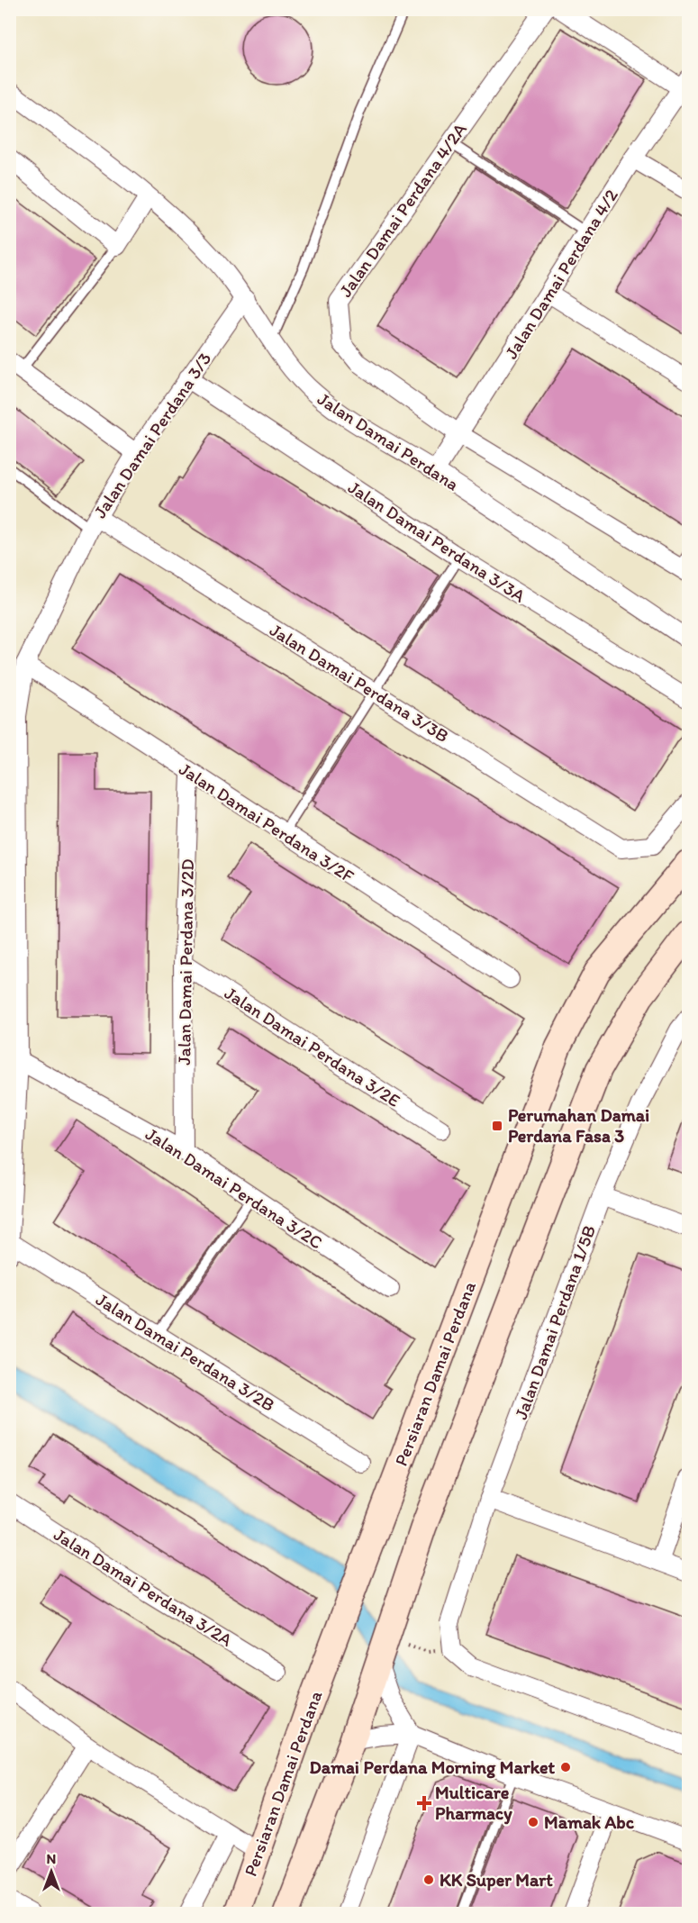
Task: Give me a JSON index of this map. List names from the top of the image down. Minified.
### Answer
{"streets":{"main road":["Persiaran Damai Perdana"],"street":["Jalan Damai Perdana 4/2A","Jalan Damai Perdana 4/2","Jalan Damai Perdana 3/3","Jalan Damai Perdana","Jalan Damai Perdana 3/3A","Jalan Damai Perdana 3/3B","Jalan Damai Perdana 3/2F","Jalan Damai Perdana 3/2D","Jalan Damai Perdana 3/2E","Jalan Damai Perdana 3/2C","Jalan Damai Perdana 1/5B","Jalan Damai Perdana 3/2B","Jalan Damai Perdana 3/2A"]},"crossings":[["Jalan Damai Perdana 4/2A","Jalan Damai Perdana 4/2"],["Jalan Damai Perdana 4/2","Jalan Damai Perdana"],["Jalan Damai Perdana 3/3","Jalan Damai Perdana"],["Jalan Damai Perdana 3/3","Jalan Damai Perdana 3/3A"],["Jalan Damai Perdana 3/3","Jalan Damai Perdana 3/3B"],["Jalan Damai Perdana 3/3","Jalan Damai Perdana 3/2F"],["Jalan Damai Perdana 3/3","Jalan Damai Perdana 3/2C"],["Jalan Damai Perdana 3/3","Jalan Damai Perdana 3/2B"],["Jalan Damai Perdana 3/2F","Jalan Damai Perdana 3/2D"],["Jalan Damai Perdana 3/2D","Jalan Damai Perdana 3/2E"],["Jalan Damai Perdana 3/2D","Jalan Damai Perdana 3/2C"]],"places":{"transit":["Perumahan Damai Perdana Fasa 3"],"other":["Damai Perdana Morning Market","Mamak Abc","KK Super Mart"],"health":["Multicare Pharmacy"]},"north":"top"}
